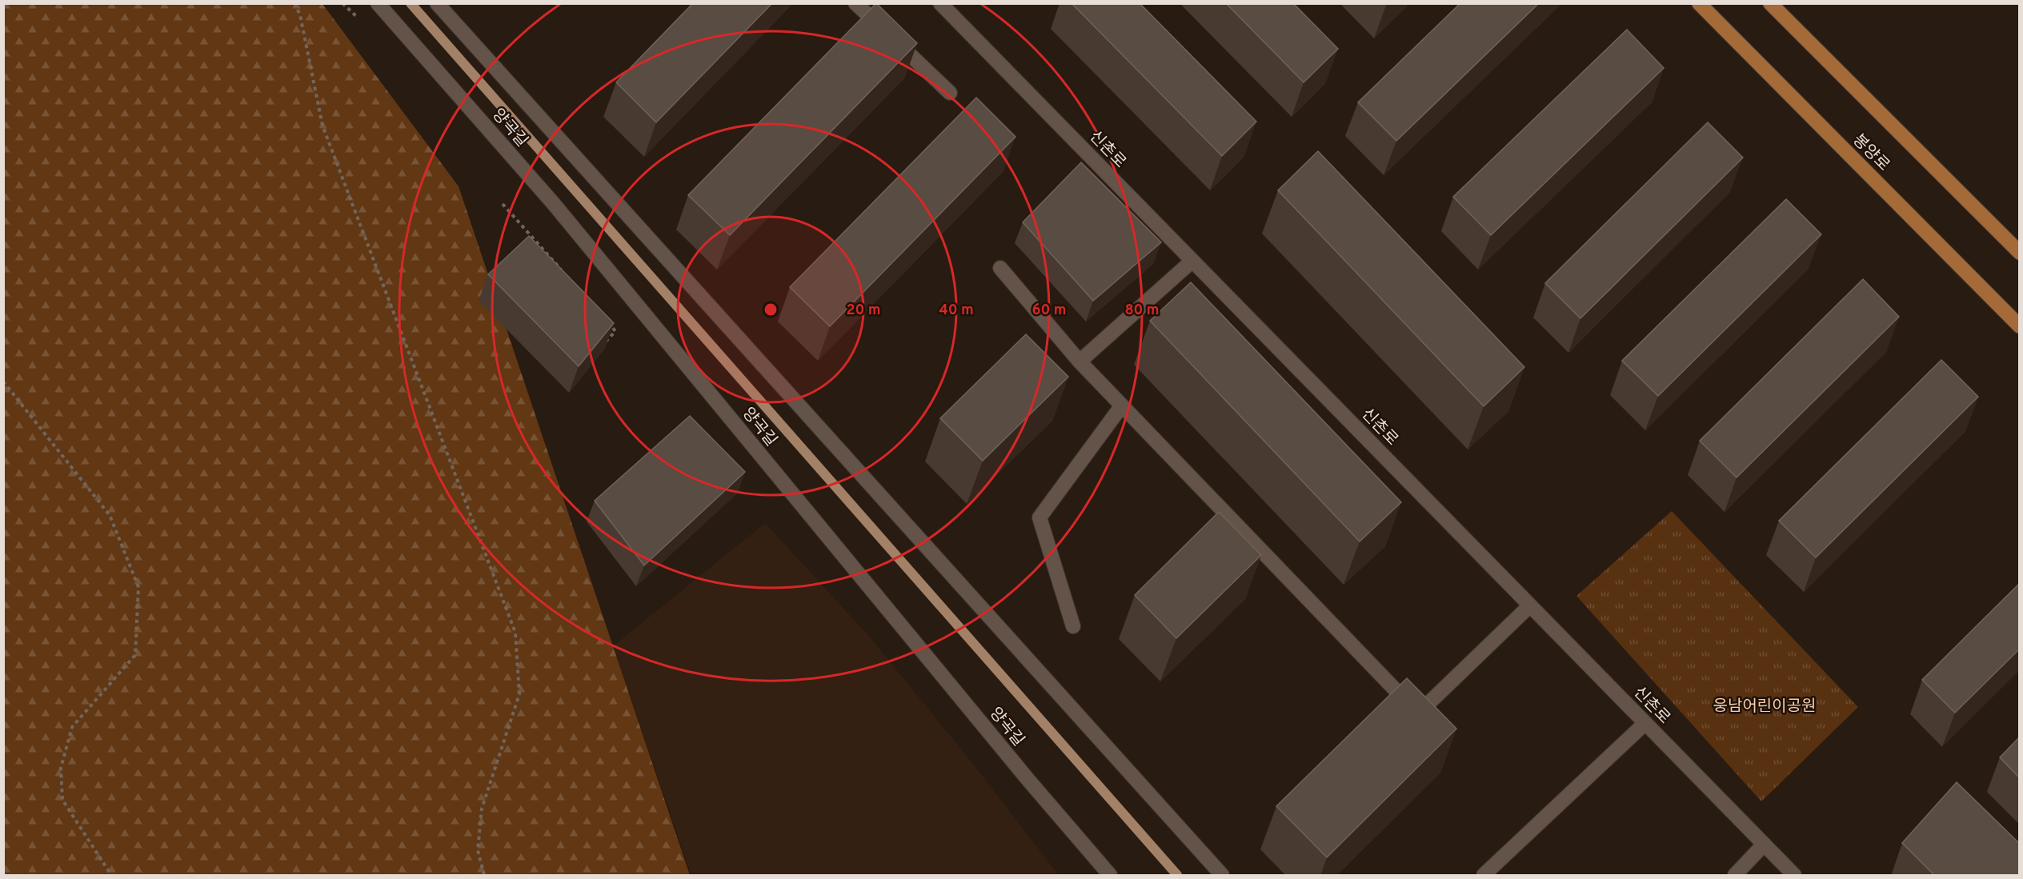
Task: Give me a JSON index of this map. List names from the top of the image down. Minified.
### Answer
{"streets":{"main road":["봉양로"],"street":["양곡길","신촌로"]},"parks":["웅남어린이공원"],"rings":["20 m","40 m","60 m","80 m"]}
